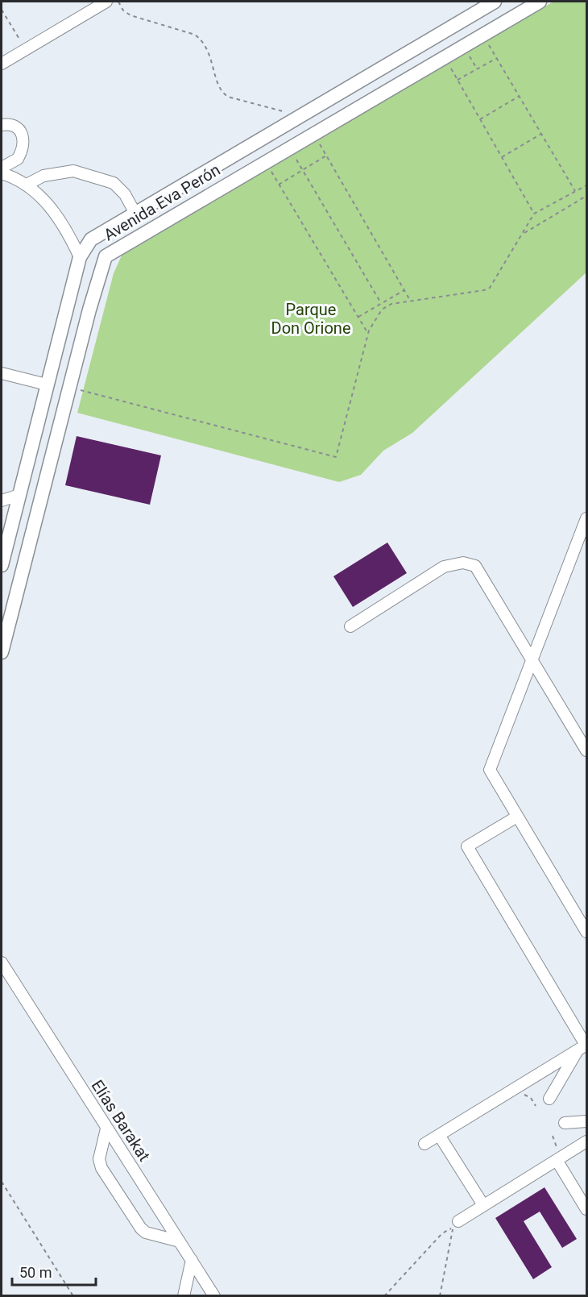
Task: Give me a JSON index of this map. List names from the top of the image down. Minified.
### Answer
{"streets":{"main road":["Avenida Eva Perón"],"street":["Elías Barakat"]},"parks":["Parque Don Orione"],"scale_bar":"50 m"}
